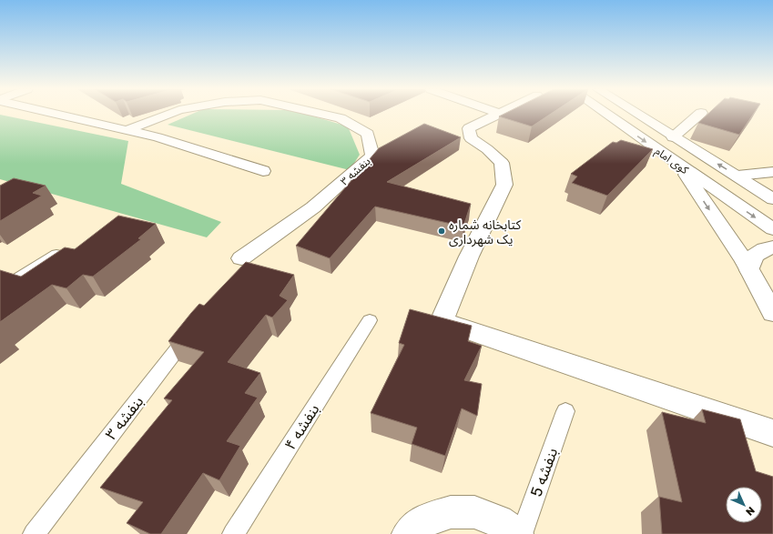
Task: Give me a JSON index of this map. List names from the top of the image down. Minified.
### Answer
{"streets":{"street":["کوی امام","بنفشه ۳"],"lane":["بنفشه ۴","بنفشه 5"]},"places":["کتابخانه شماره یک شهرداری"],"north":"bottom right"}
